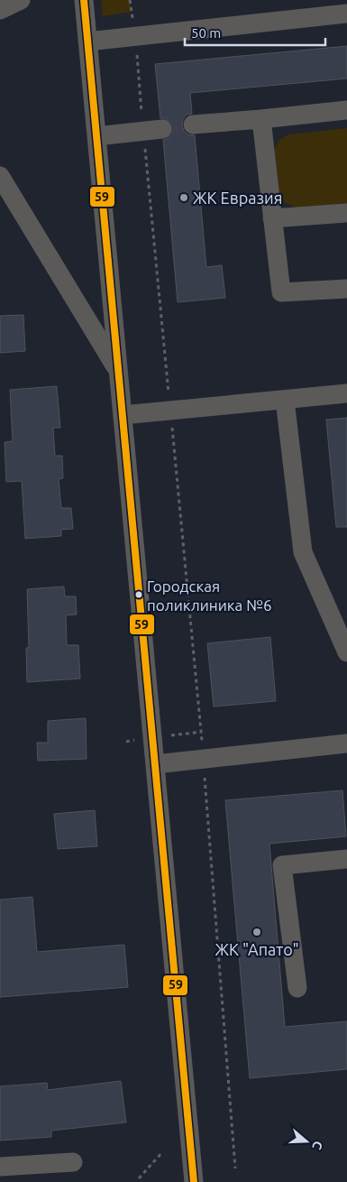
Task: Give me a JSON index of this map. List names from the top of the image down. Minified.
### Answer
{"places":["ЖК Евразия","Городская поликлиника №6","ЖК \"Апато\""],"lines":["transit line 59"],"scale_bar":"50 m","north":"right"}
